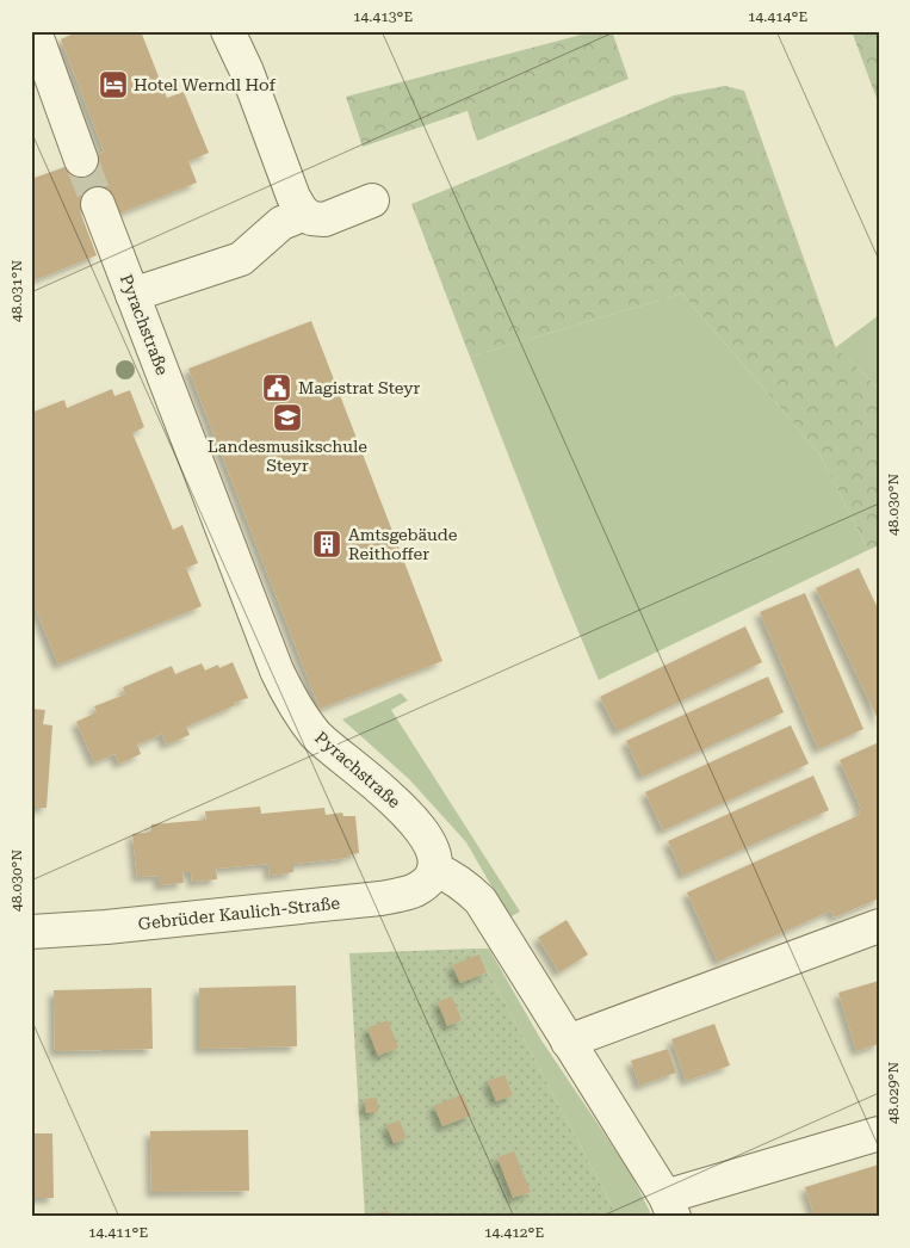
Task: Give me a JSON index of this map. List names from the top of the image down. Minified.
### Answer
{"streets":{"street":["Pyrachstraße","Gebrüder Kaulich-Straße"]},"crossings":[["Pyrachstraße","Gebrüder Kaulich-Straße"]],"places":{"hotel":["Hotel Werndl Hof"],"public building":["Magistrat Steyr"],"school or university":["Landesmusikschule Steyr"],"building":["Amtsgebäude Reithoffer"]},"coordinates":["14.413°E","14.414°E","48.031°N","48.030°N","48.029°N","14.411°E","14.412°E"]}
